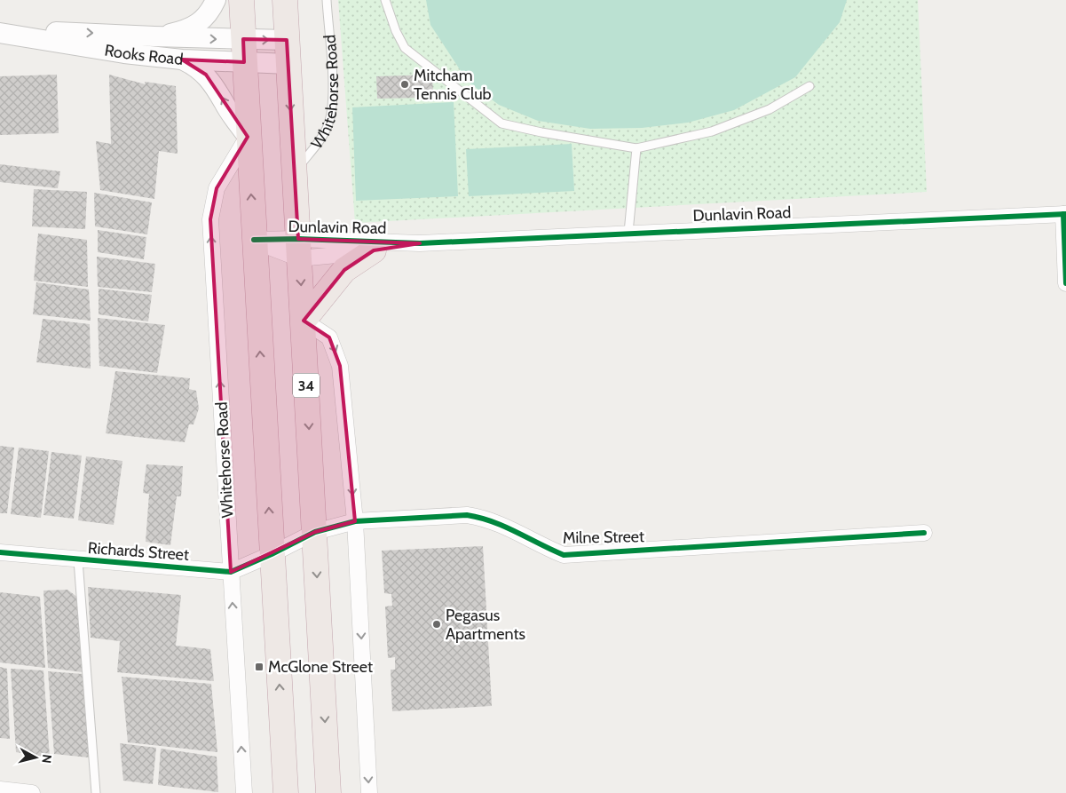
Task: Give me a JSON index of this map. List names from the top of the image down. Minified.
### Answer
{"streets":{"highway":["Whitehorse Road","34"],"street":["Rooks Road","Dunlavin Road","Milne Street","Richards Street"]},"crossings":[["Rooks Road","Whitehorse Road"],["Whitehorse Road","Dunlavin Road"],["Whitehorse Road","Milne Street"],["Whitehorse Road","Richards Street"],["Milne Street","Richards Street"]],"places":{"other":["Mitcham Tennis Club","Pegasus Apartments"],"transit":["McGlone Street"]},"north":"right"}
